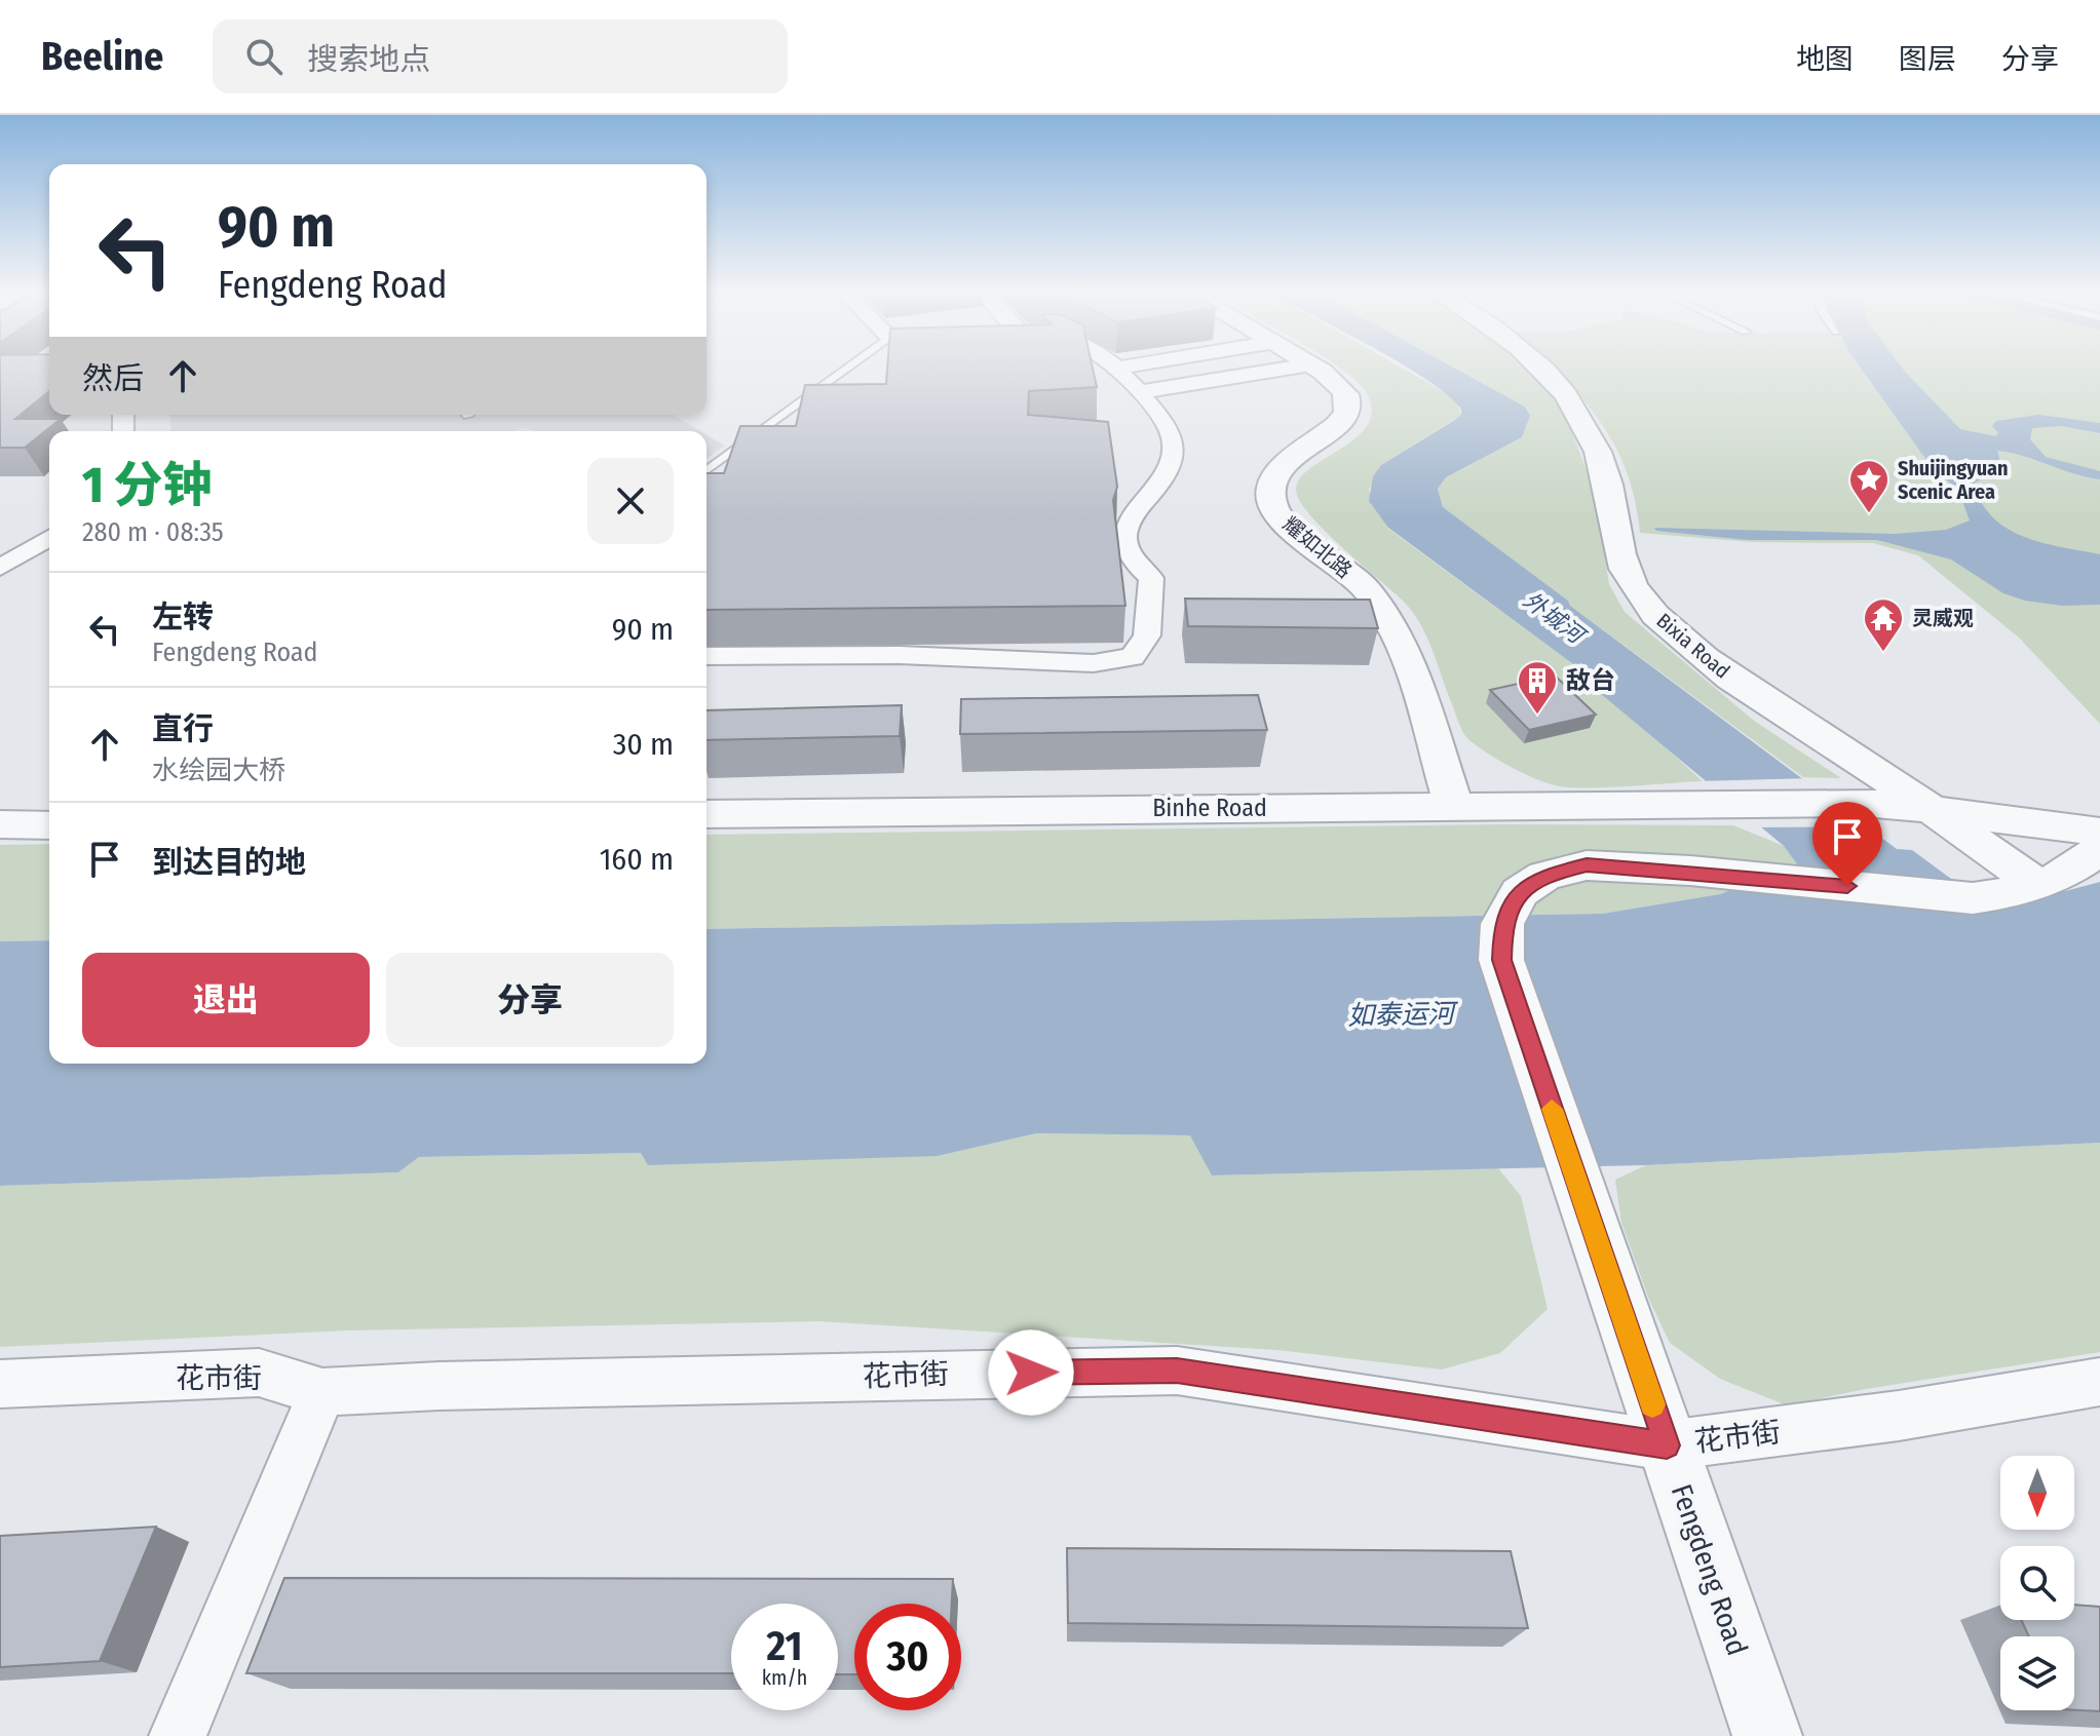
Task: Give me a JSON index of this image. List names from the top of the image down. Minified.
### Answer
{"streets":{"street":["耀如北路","Bixia Road","Binhe Road","花市街","Fengdeng Road"]},"crossings":[["耀如北路","Binhe Road"],["Bixia Road","Binhe Road"],["花市街","Fengdeng Road"]],"water":["外城河","如泰运河"],"places":{"place":["Shuijingyuan Scenic Area"],"temple":["灵威观"],"building":["敌台"]},"north":"bottom","page":{"header":"Beeline","search":"搜索地点","nav":["地图","图层","分享"],"turn":["90 m","Fengdeng Road"],"then":"然后","heading":["1 分钟","280 m · 08:35"],"list":[{"name":"左转","note":"Fengdeng Road","value":"90 m"},{"name":"直行","note":"水绘园大桥","value":"30 m"},{"name":"到达目的地","value":"160 m"}],"buttons":["退出","分享"],"speed":"21 km/h","limit":"30"}}
